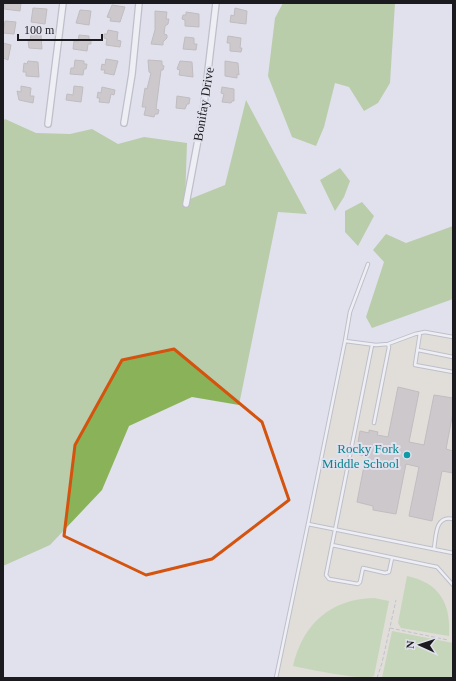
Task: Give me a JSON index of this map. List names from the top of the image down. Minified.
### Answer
{"streets":{"street":["Bonifay Drive"]},"places":["Rocky Fork Middle School"],"scale_bar":"100 m","north":"left"}
